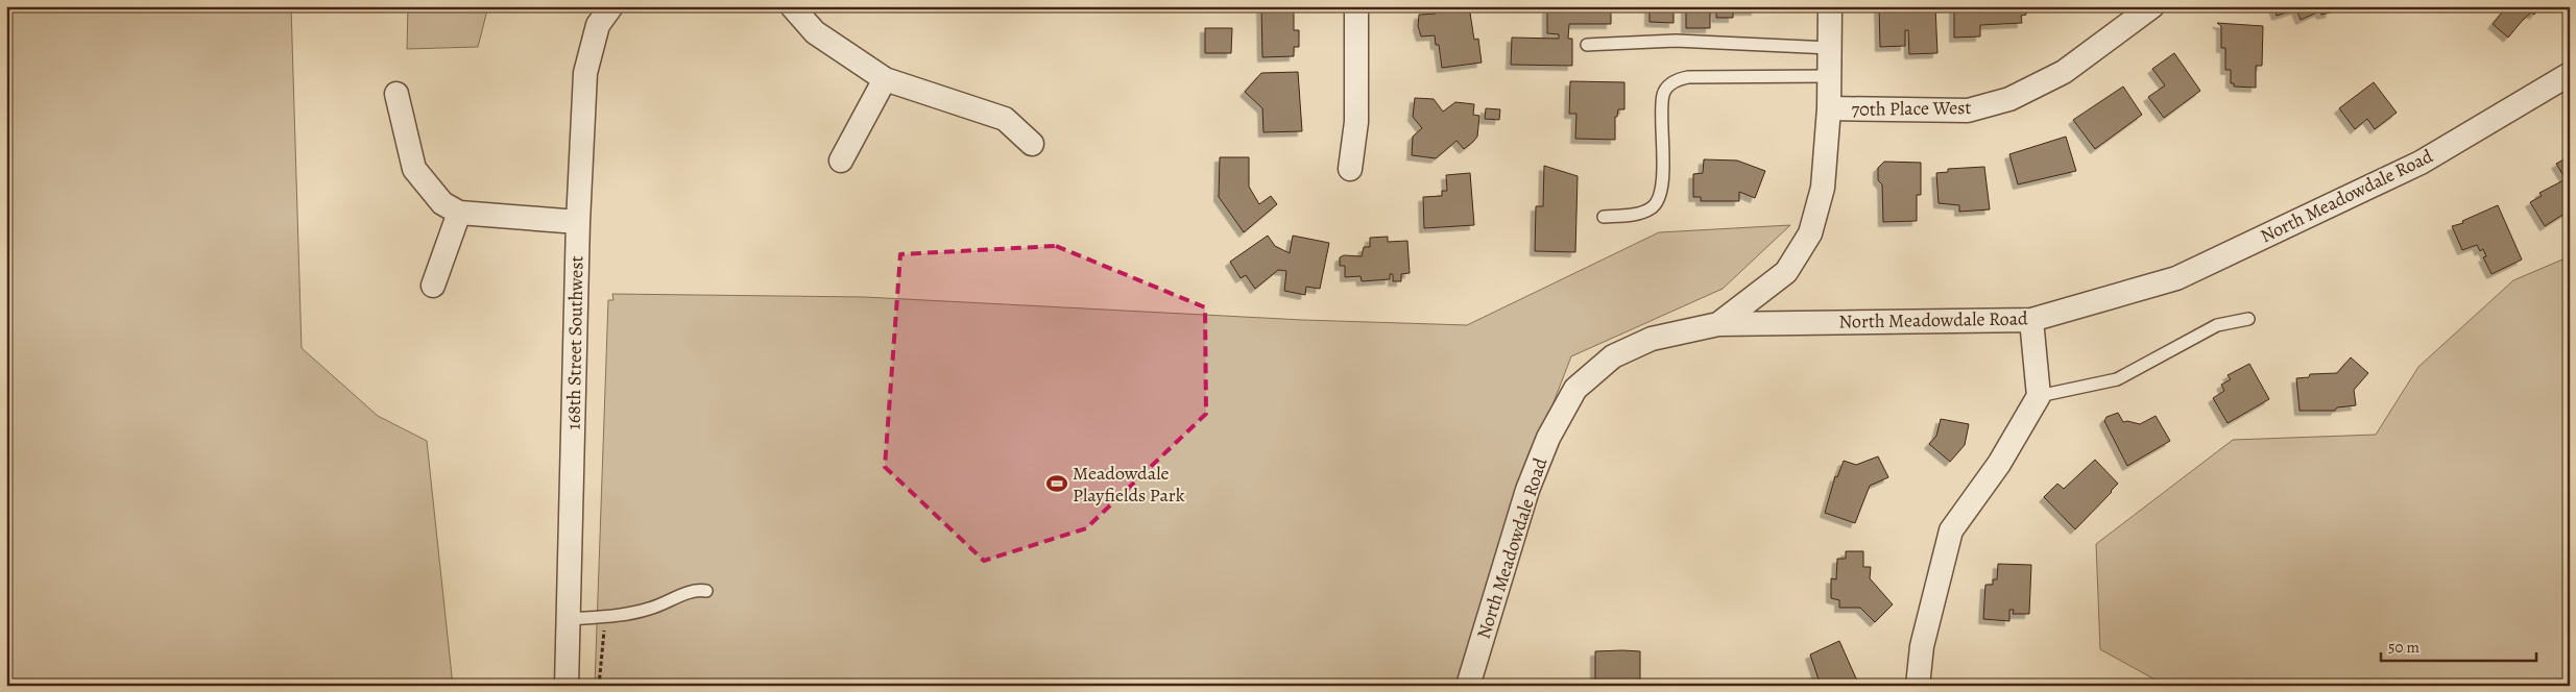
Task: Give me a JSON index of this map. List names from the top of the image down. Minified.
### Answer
{"streets":{"street":["70th Place West","North Meadowdale Road","168th Street Southwest"]},"places":{"sports":["Meadowdale Playfields Park"]},"scale_bar":"50 m"}
